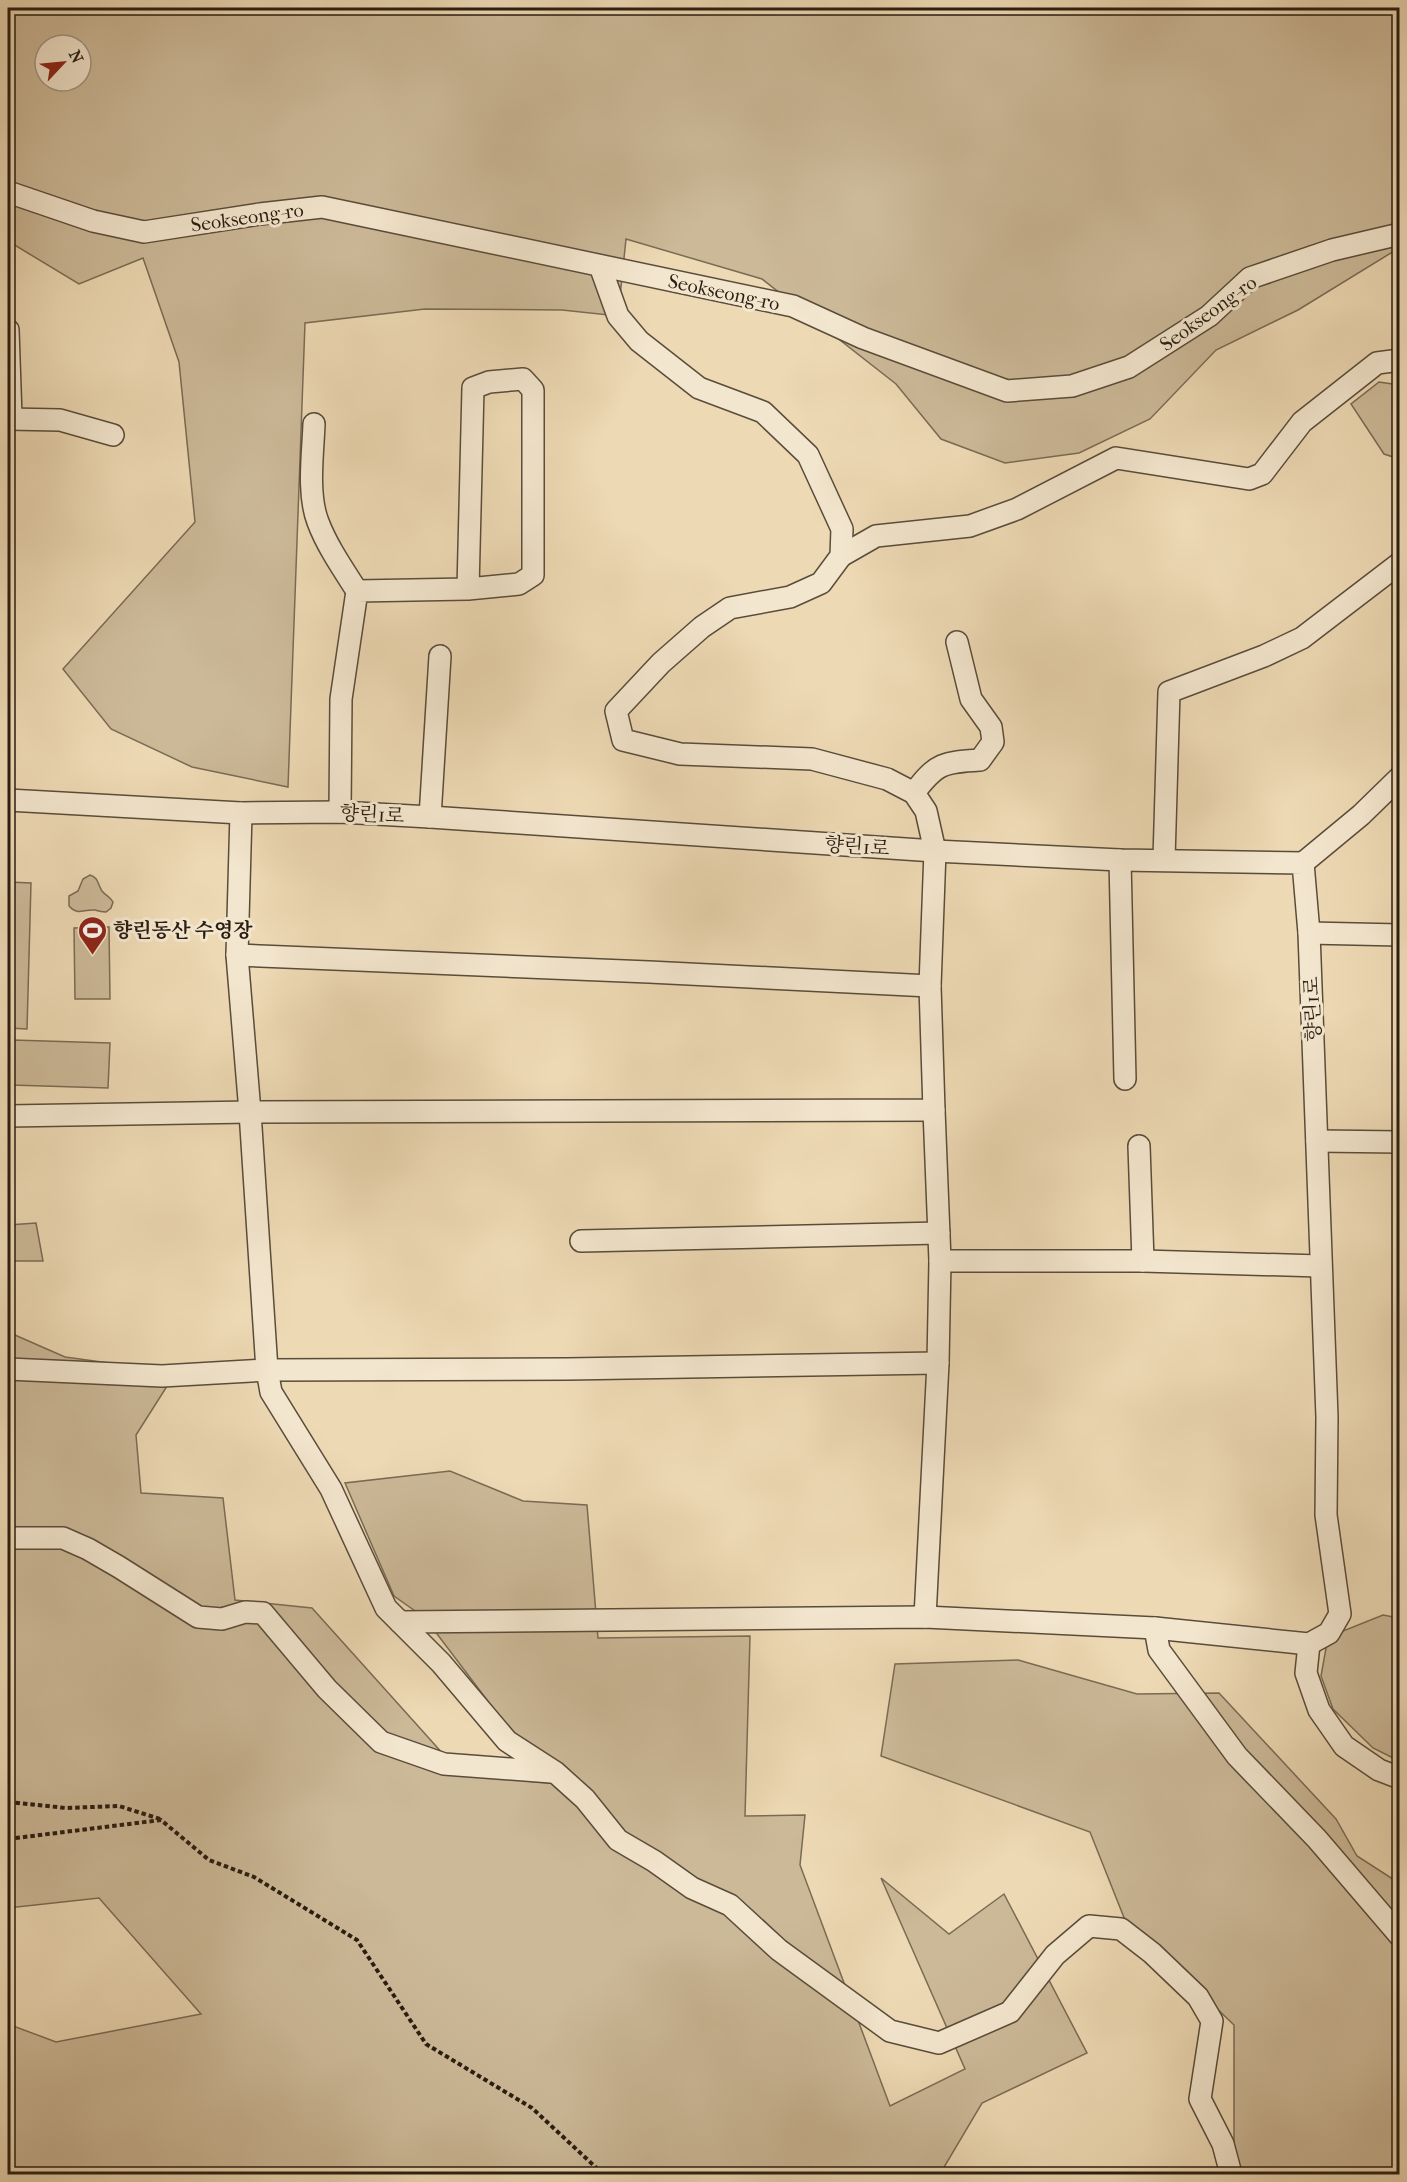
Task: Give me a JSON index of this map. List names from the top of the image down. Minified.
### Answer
{"streets":{"street":["Seokseong-ro","향린1로"]},"places":{"sports":["향린동산 수영장"]},"north":"top right"}
